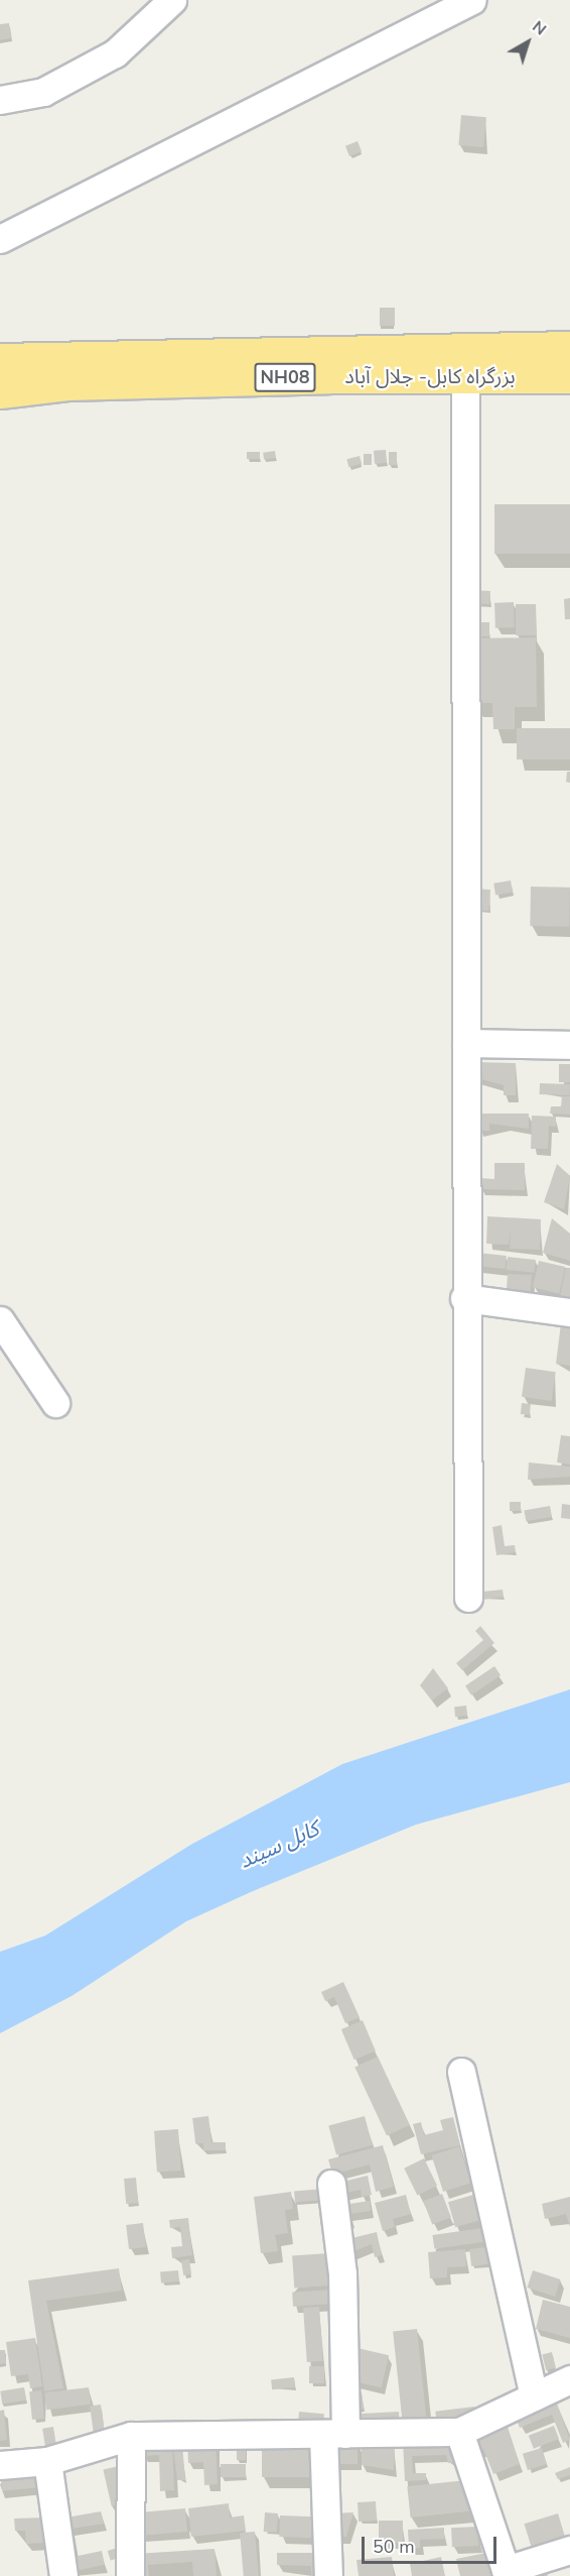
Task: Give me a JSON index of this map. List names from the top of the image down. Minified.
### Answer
{"streets":{"highway":["بزرگراه کابل- جلال آباد","NH08"]},"water":["کابل سيند"],"scale_bar":"50 m","north":"top right"}
